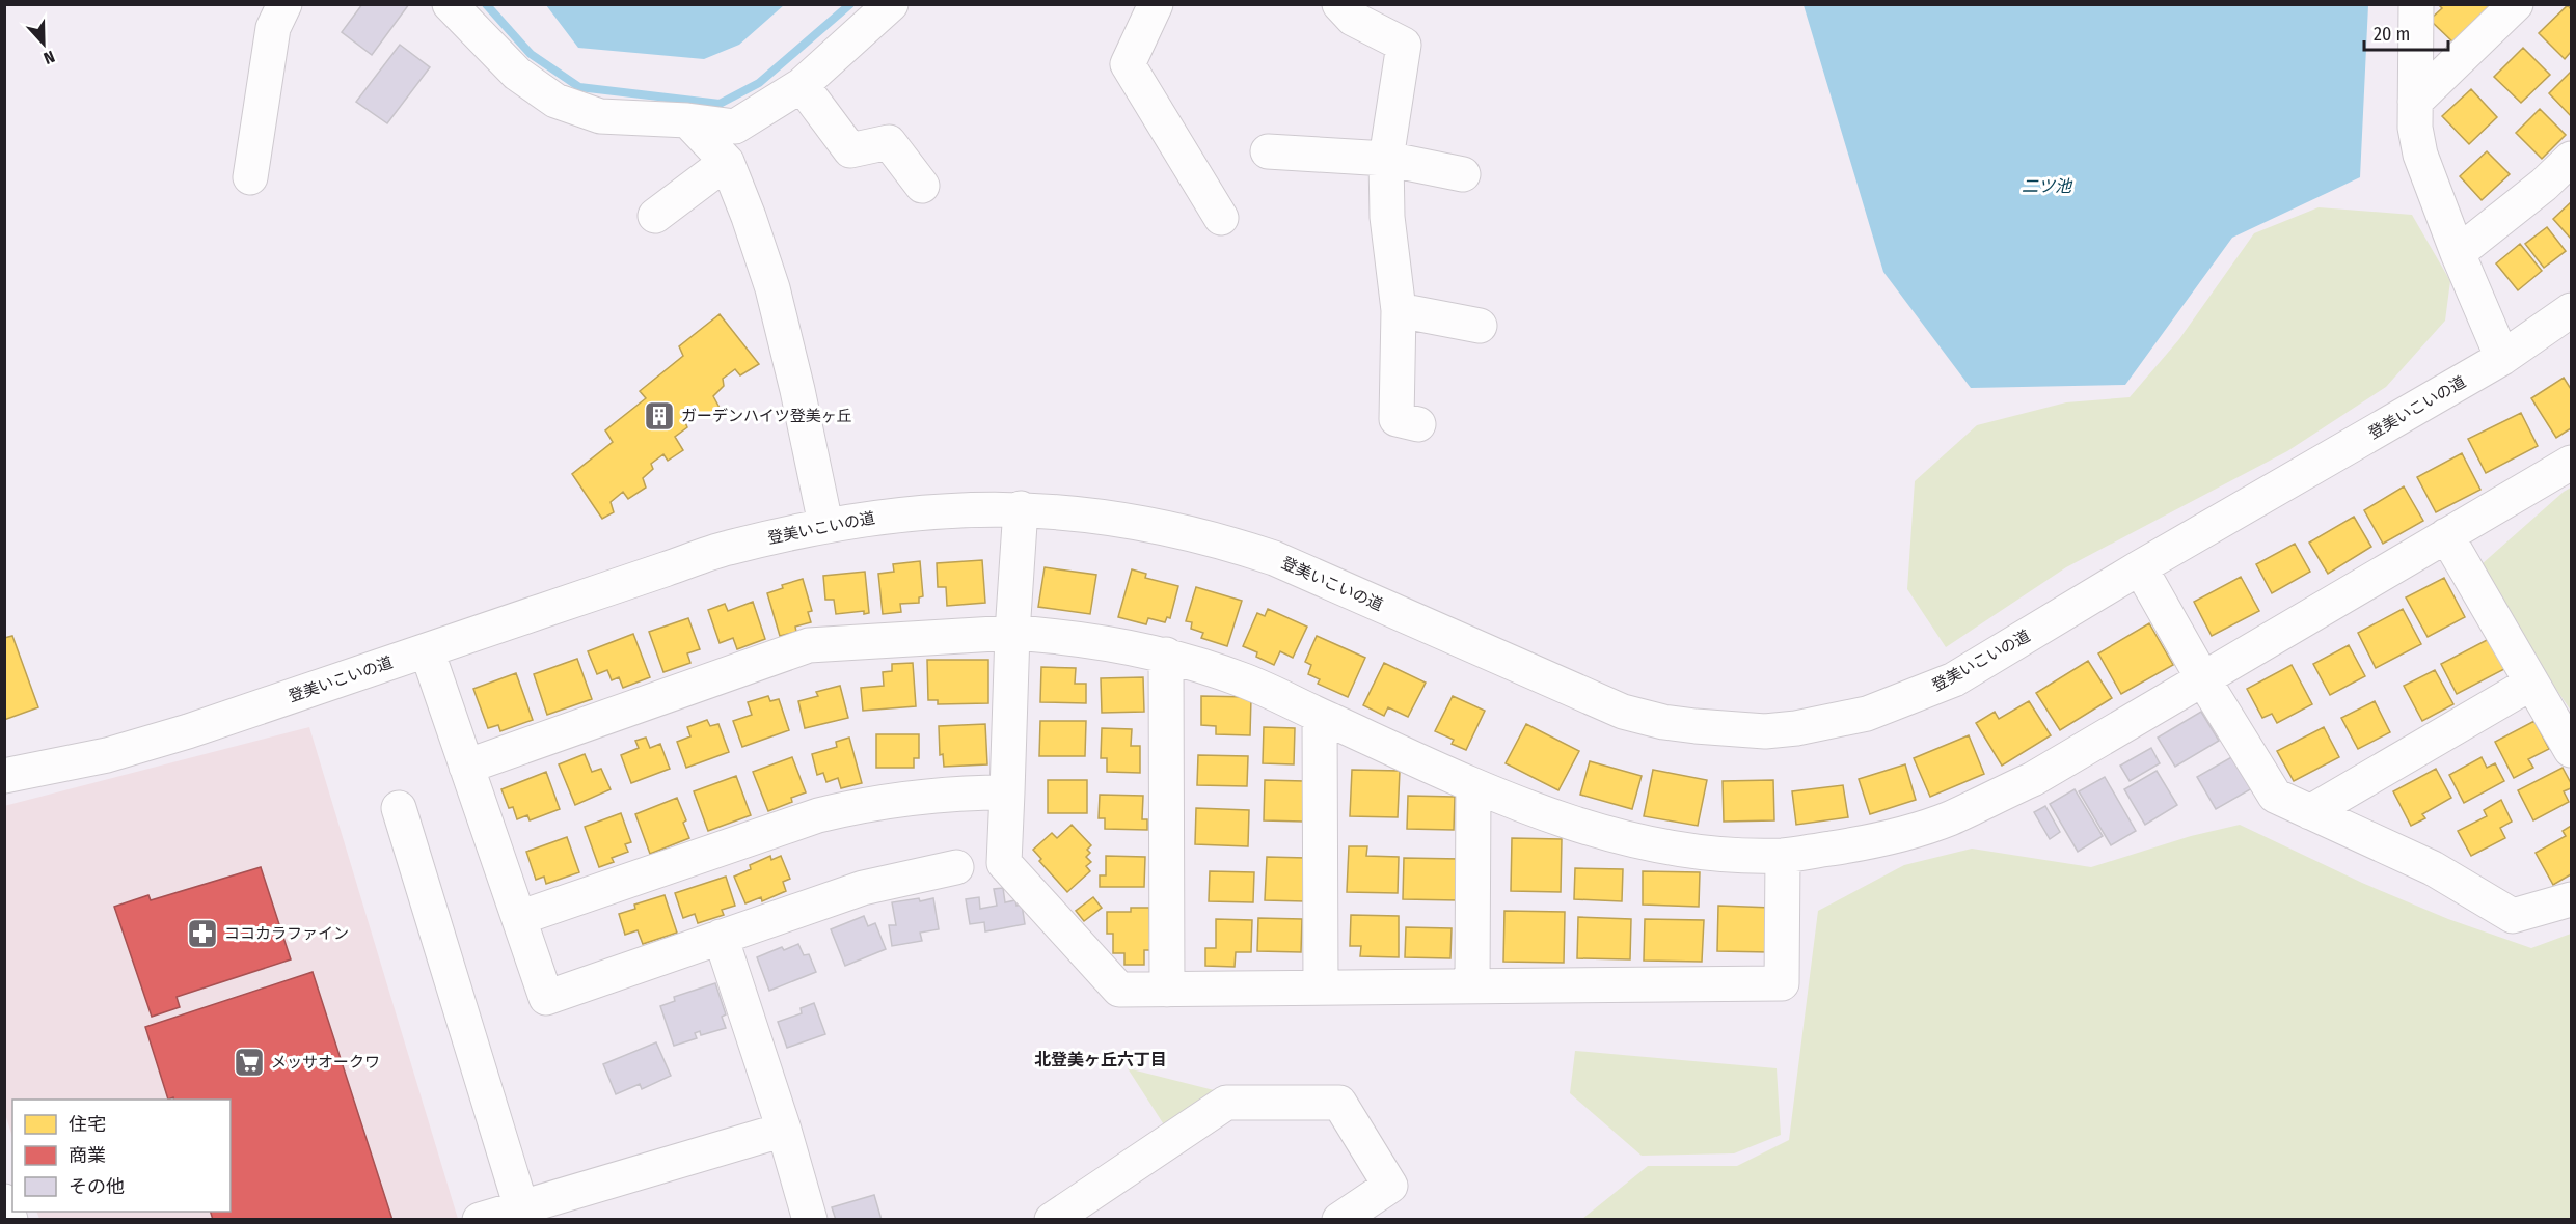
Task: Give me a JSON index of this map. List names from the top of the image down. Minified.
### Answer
{"streets":{"street":["登美いこいの道"]},"districts":["北登美ヶ丘六丁目"],"water":["二ツ池"],"places":{"building":["ガーデンハイツ登美ヶ丘"],"pharmacy":["ココカラファイン"],"supermarket":["メッサオークワ"]},"legend":["住宅","商業","その他"],"scale_bar":"20 m","north":"bottom"}
